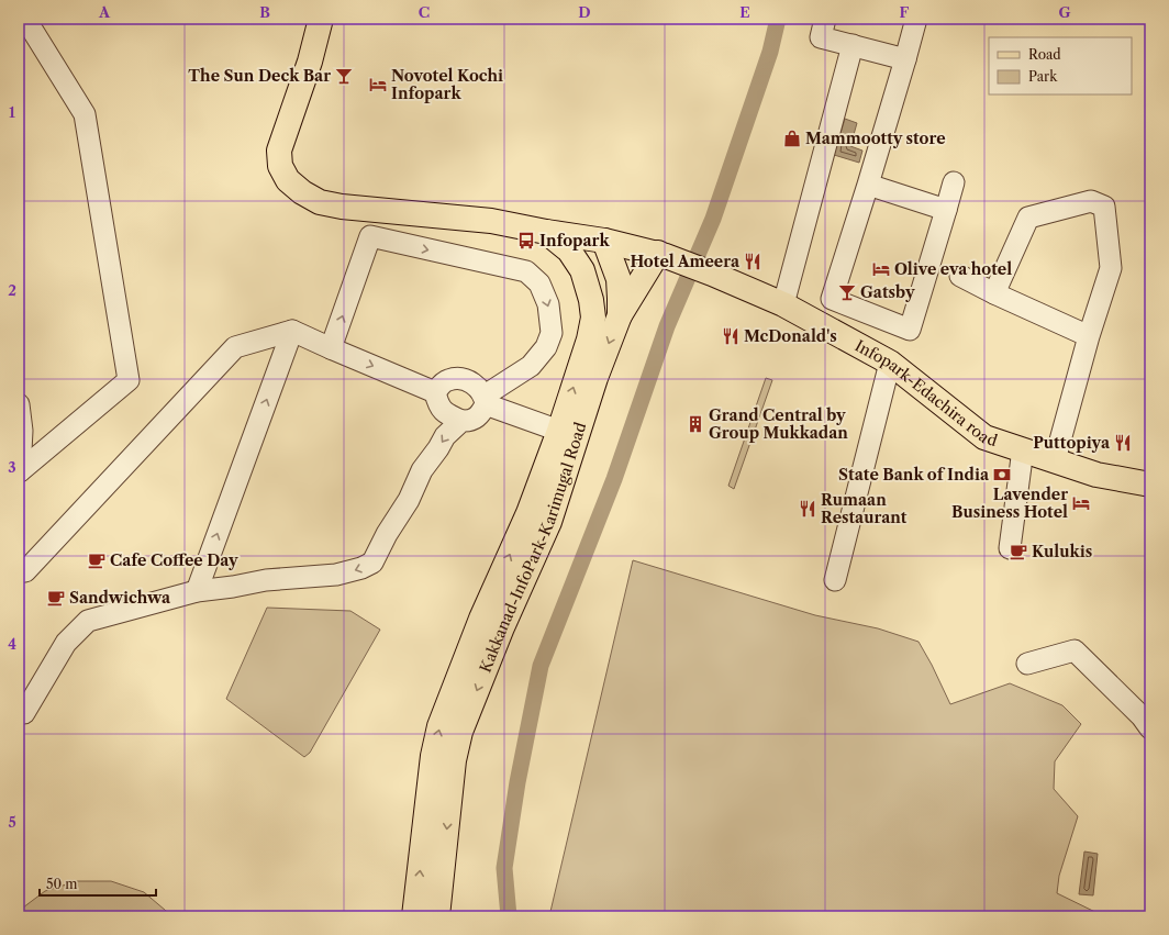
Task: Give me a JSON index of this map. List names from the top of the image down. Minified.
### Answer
{"streets":{"main road":["Infopark-Edachira road","Kakkanad-InfoPark-Karimugal Road"]},"crossings":[["Infopark-Edachira road","Kakkanad-InfoPark-Karimugal Road"]],"places":{"bar":["The Sun Deck Bar","Gatsby"],"hotel":["Novotel Kochi Infopark","Olive eva hotel","Lavender Business Hotel"],"shop":["Mammootty store"],"bus stop":["Infopark"],"restaurant":["Hotel Ameera","McDonald's","Puttopiya","Rumaan Restaurant"],"building":["Grand Central by Group Mukkadan"],"bank":["State Bank of India"],"cafe":["Kulukis","Cafe Coffee Day","Sandwichwa"]},"legend":["Road","Park"],"scale_bar":"50 m","grid":{"columns":["A","B","C","D","E","F","G"],"rows":["1","2","3","4","5"]}}
